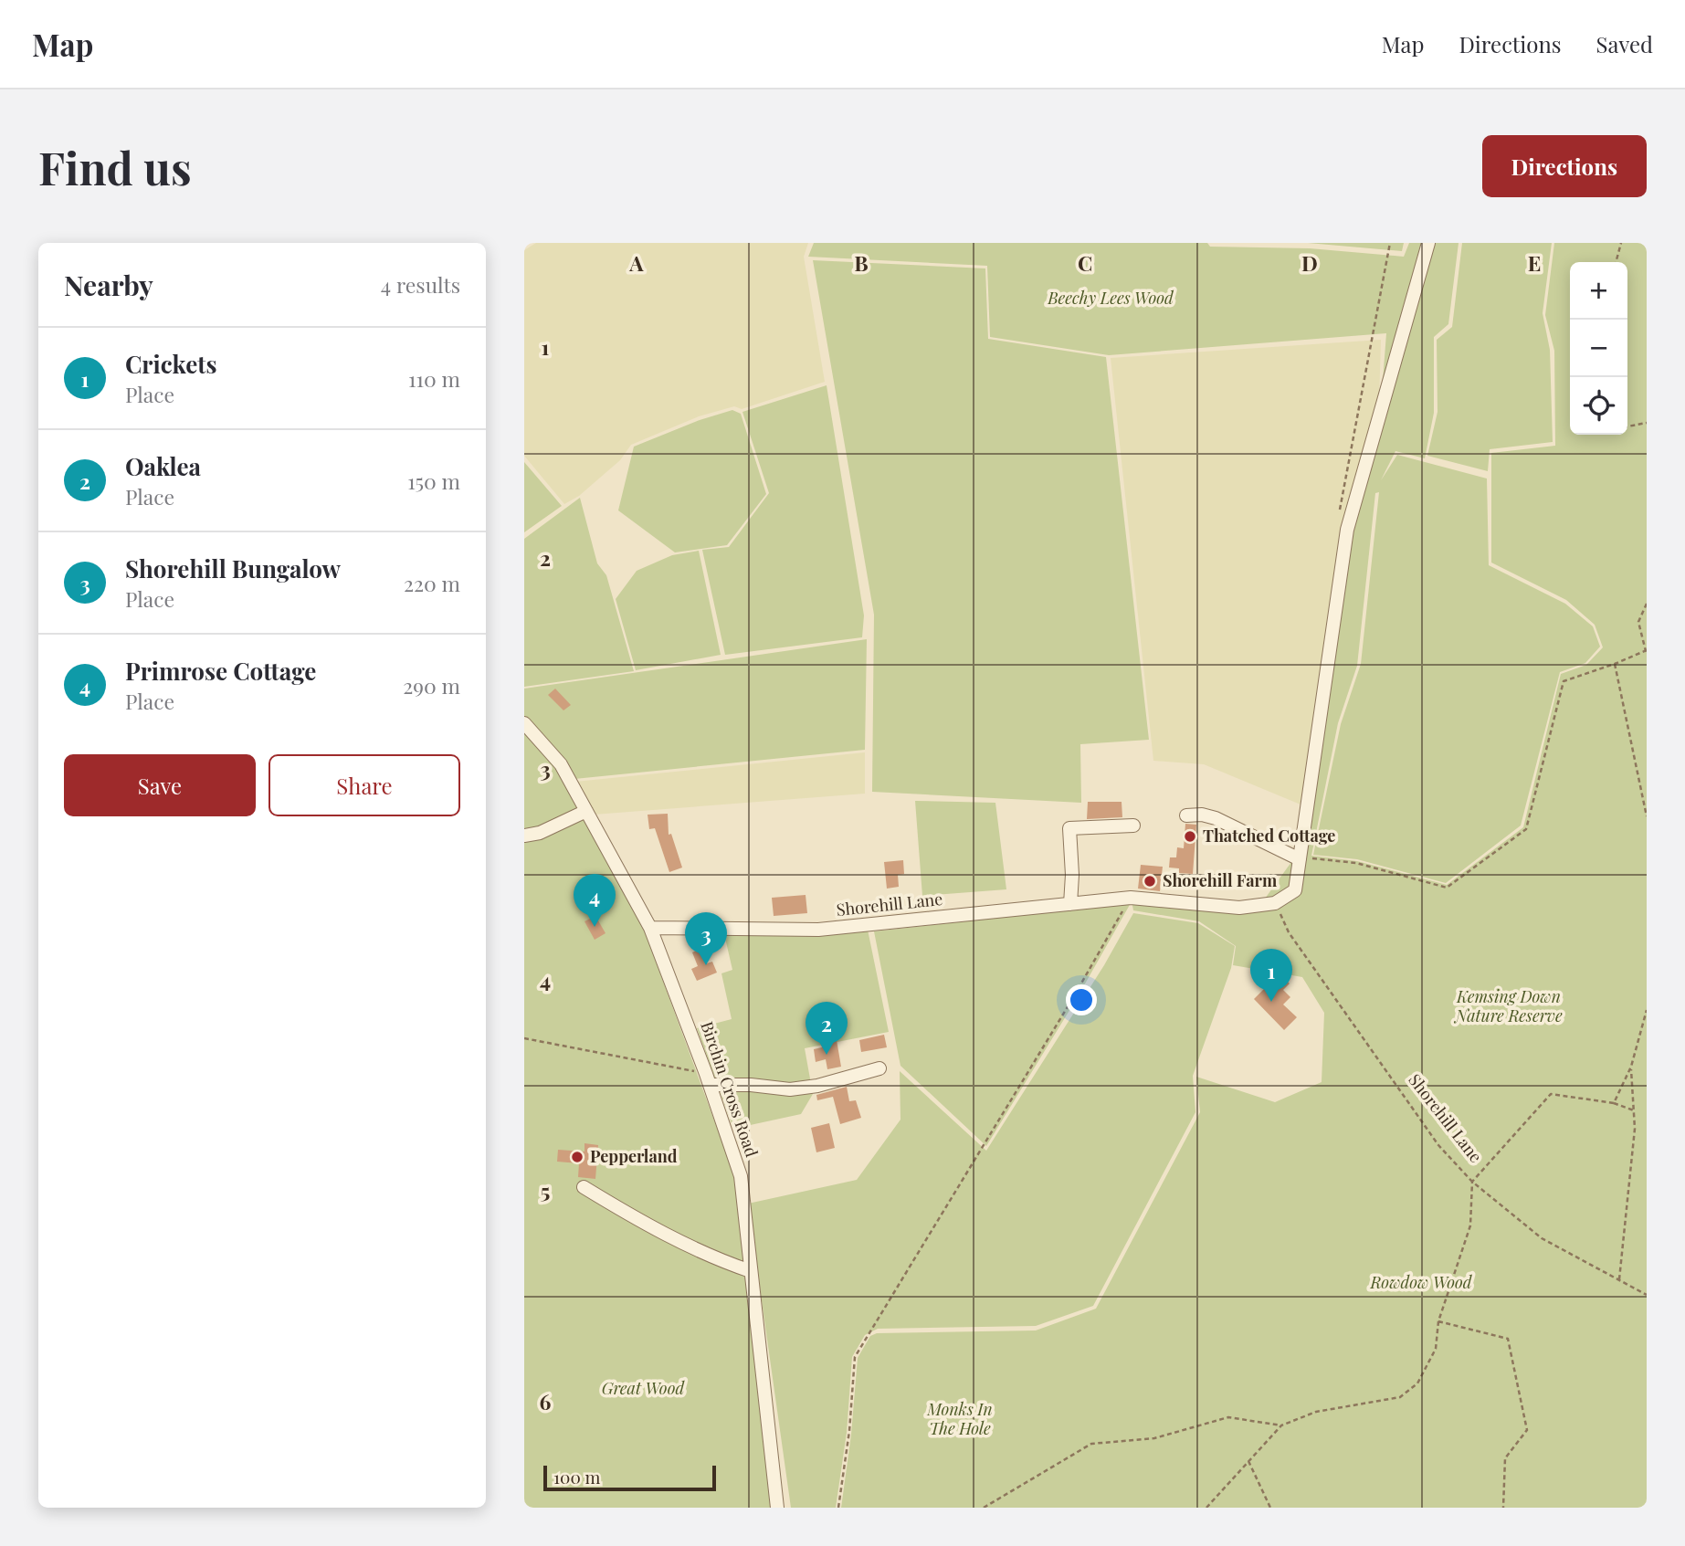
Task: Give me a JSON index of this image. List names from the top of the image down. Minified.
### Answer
{"streets":{"street":["Shorehill Lane","Birchin Cross Road"]},"crossings":[["Shorehill Lane","Birchin Cross Road"]],"parks":["Beechy Lees Wood","Kemsing Down Nature Reserve","Rowdow Wood","Great Wood","Monks In The Hole"],"places":["Thatched Cottage","Shorehill Farm","Pepperland"],"scale_bar":"100 m","page":{"header":"Map","nav":["Map","Directions","Saved"],"buttons":["Directions",["Save","Share"]],"title":"Find us","heading":["Nearby","4 results"],"map_buttons":["+","−"],"list":[{"mark":"1","name":"Crickets","note":"Place","value":"110 m"},{"mark":"2","name":"Oaklea","note":"Place","value":"150 m"},{"mark":"3","name":"Shorehill Bungalow","note":"Place","value":"220 m"},{"mark":"4","name":"Primrose Cottage","note":"Place","value":"290 m"}],"pins":["4","3","1","2"],"scale":"100 m"},"grid":{"columns":["A","B","C","D","E"],"rows":["1","2","3","4","5","6"]}}
